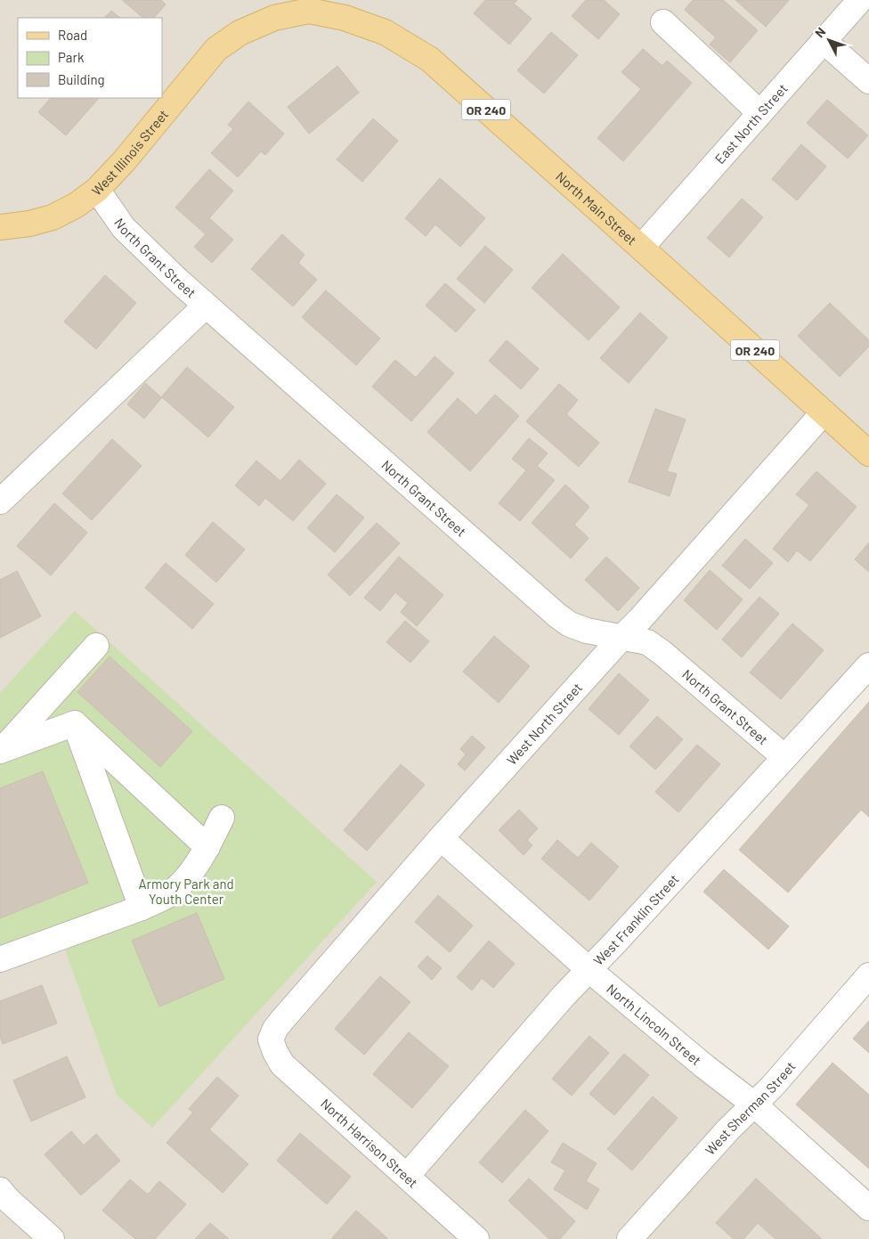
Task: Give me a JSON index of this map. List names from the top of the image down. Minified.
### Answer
{"streets":{"main road":["OR 240","West Illinois Street","North Main Street"],"street":["East North Street","North Grant Street","West North Street","West Franklin Street","North Lincoln Street","West Sherman Street","North Harrison Street"]},"crossings":[["East North Street","North Main Street"],["West Illinois Street","North Main Street"],["West Illinois Street","North Grant Street"],["North Main Street","West North Street"],["North Grant Street","West North Street"],["North Grant Street","West Franklin Street"],["West North Street","North Lincoln Street"],["West North Street","North Harrison Street"],["West Franklin Street","North Lincoln Street"],["West Franklin Street","North Harrison Street"],["North Lincoln Street","West Sherman Street"]],"parks":["Armory Park and Youth Center"],"legend":["Road","Park","Building"],"north":"top left"}
